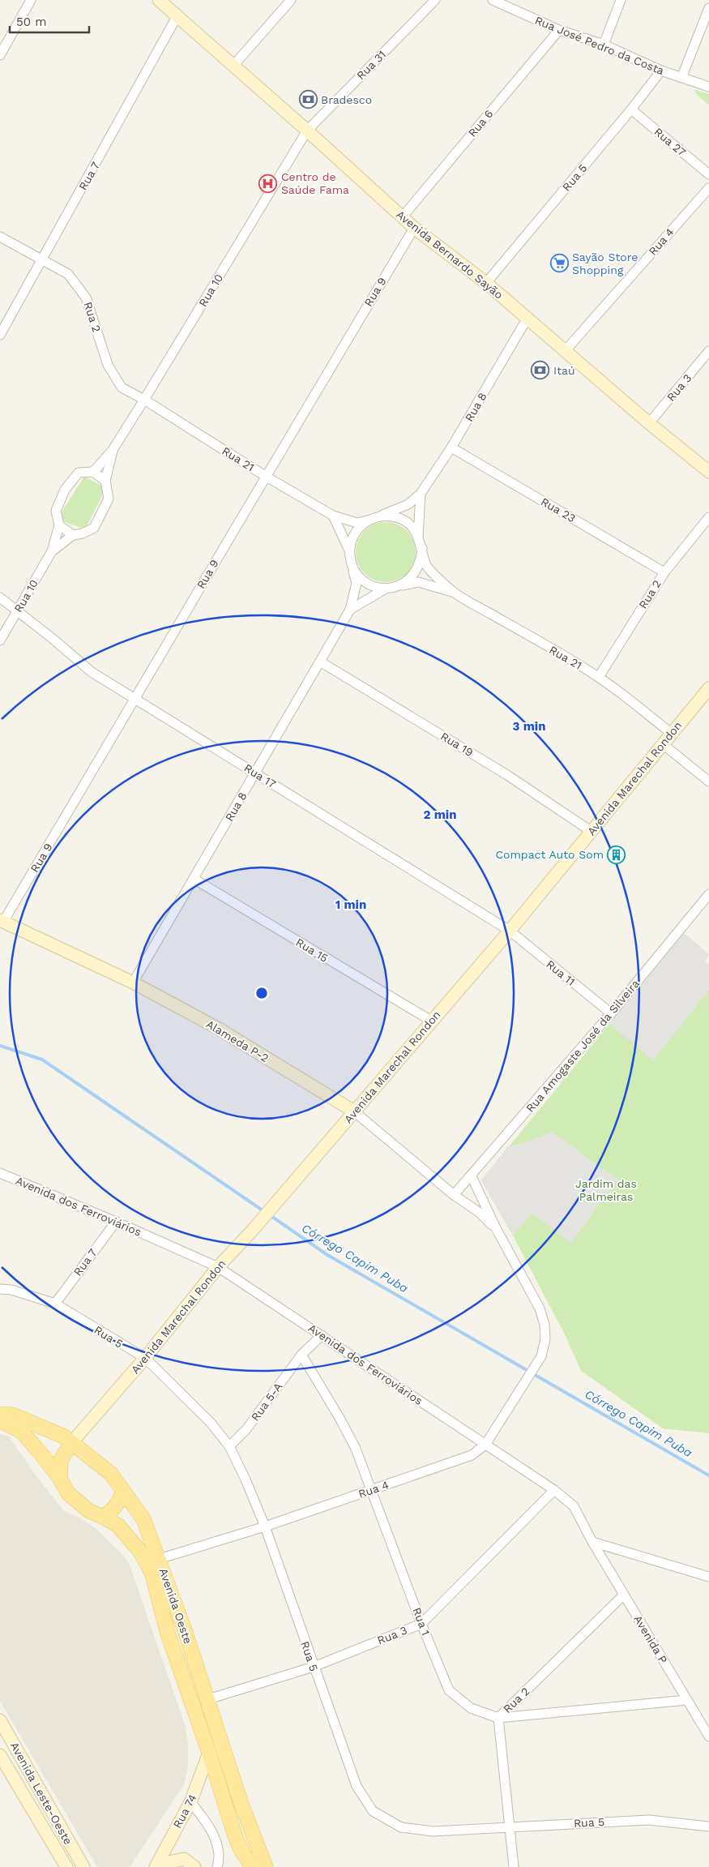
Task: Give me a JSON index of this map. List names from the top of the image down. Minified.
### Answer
{"streets":{"main road":["Avenida Oeste"],"street":["Rua José Pedro da Costa","Rua 31","Rua 6","Rua 27","Rua 7","Rua 5","Rua 4","Avenida Bernardo Sayão","Rua 10","Rua 9","Rua 2","Rua 3","Rua 8","Rua 21","Rua 23","Rua 19","Rua 17","Avenida Marechal Rondon","Rua 15","Rua 11","Alameda P-2","Rua Amogaste José da Silveira","Avenida dos Ferroviários","Rua 5-A","Rua 1","Avenida P","Avenida Leste-Oeste","Rua 74"]},"crossings":[["Rua José Pedro da Costa","Rua 6"],["Rua José Pedro da Costa","Rua 5"],["Rua 31","Avenida Bernardo Sayão"],["Rua 31","Rua 10"],["Rua 6","Avenida Bernardo Sayão"],["Rua 27","Rua 5"],["Rua 7","Rua 5"],["Rua 7","Avenida Bernardo Sayão"],["Rua 7","Rua 2"],["Rua 7","Avenida dos Ferroviários"],["Rua 5","Rua 4"],["Rua 5","Avenida Bernardo Sayão"],["Rua 5","Rua 2"],["Rua 5","Rua 3"],["Rua 5","Avenida Marechal Rondon"],["Rua 5","Rua 5-A"],["Rua 4","Avenida Bernardo Sayão"],["Rua 4","Alameda P-2"],["Rua 4","Avenida dos Ferroviários"],["Rua 4","Avenida Oeste"],["Rua 4","Rua 1"],["Avenida Bernardo Sayão","Rua 10"],["Avenida Bernardo Sayão","Rua 9"],["Avenida Bernardo Sayão","Rua 3"],["Avenida Bernardo Sayão","Rua 8"],["Rua 10","Rua 2"],["Rua 10","Rua 21"],["Rua 10","Rua 17"],["Rua 9","Rua 21"],["Rua 9","Rua 17"],["Rua 9","Alameda P-2"],["Rua 2","Rua 21"],["Rua 2","Rua 23"],["Rua 2","Rua 1"],["Rua 2","Avenida P"],["Rua 3","Avenida dos Ferroviários"],["Rua 3","Avenida Oeste"],["Rua 3","Rua 1"],["Rua 8","Rua 21"],["Rua 8","Rua 23"],["Rua 8","Rua 19"],["Rua 8","Rua 17"],["Rua 8","Rua 15"],["Rua 8","Alameda P-2"],["Rua 21","Avenida Marechal Rondon"],["Rua 19","Avenida Marechal Rondon"],["Rua 17","Avenida Marechal Rondon"],["Rua 17","Rua 11"],["Avenida Marechal Rondon","Rua 15"],["Avenida Marechal Rondon","Rua 11"],["Avenida Marechal Rondon","Alameda P-2"],["Avenida Marechal Rondon","Avenida dos Ferroviários"],["Avenida Marechal Rondon","Avenida Oeste"],["Rua 11","Rua Amogaste José da Silveira"],["Alameda P-2","Rua Amogaste José da Silveira"],["Avenida dos Ferroviários","Avenida P"],["Rua 5-A","Rua 1"],["Avenida Oeste","Rua 74"],["Rua 1","Avenida P"]],"water":["Córrego Capim Puba"],"parks":["Jardim das Palmeiras"],"places":{"bank":["Bradesco","Itaú"],"hospital":["Centro de Saúde Fama"],"supermarket":["Sayão Store Shopping"],"building":["Compact Auto Som"]},"scale_bar":"50 m","rings":["3 min","2 min","1 min"]}
